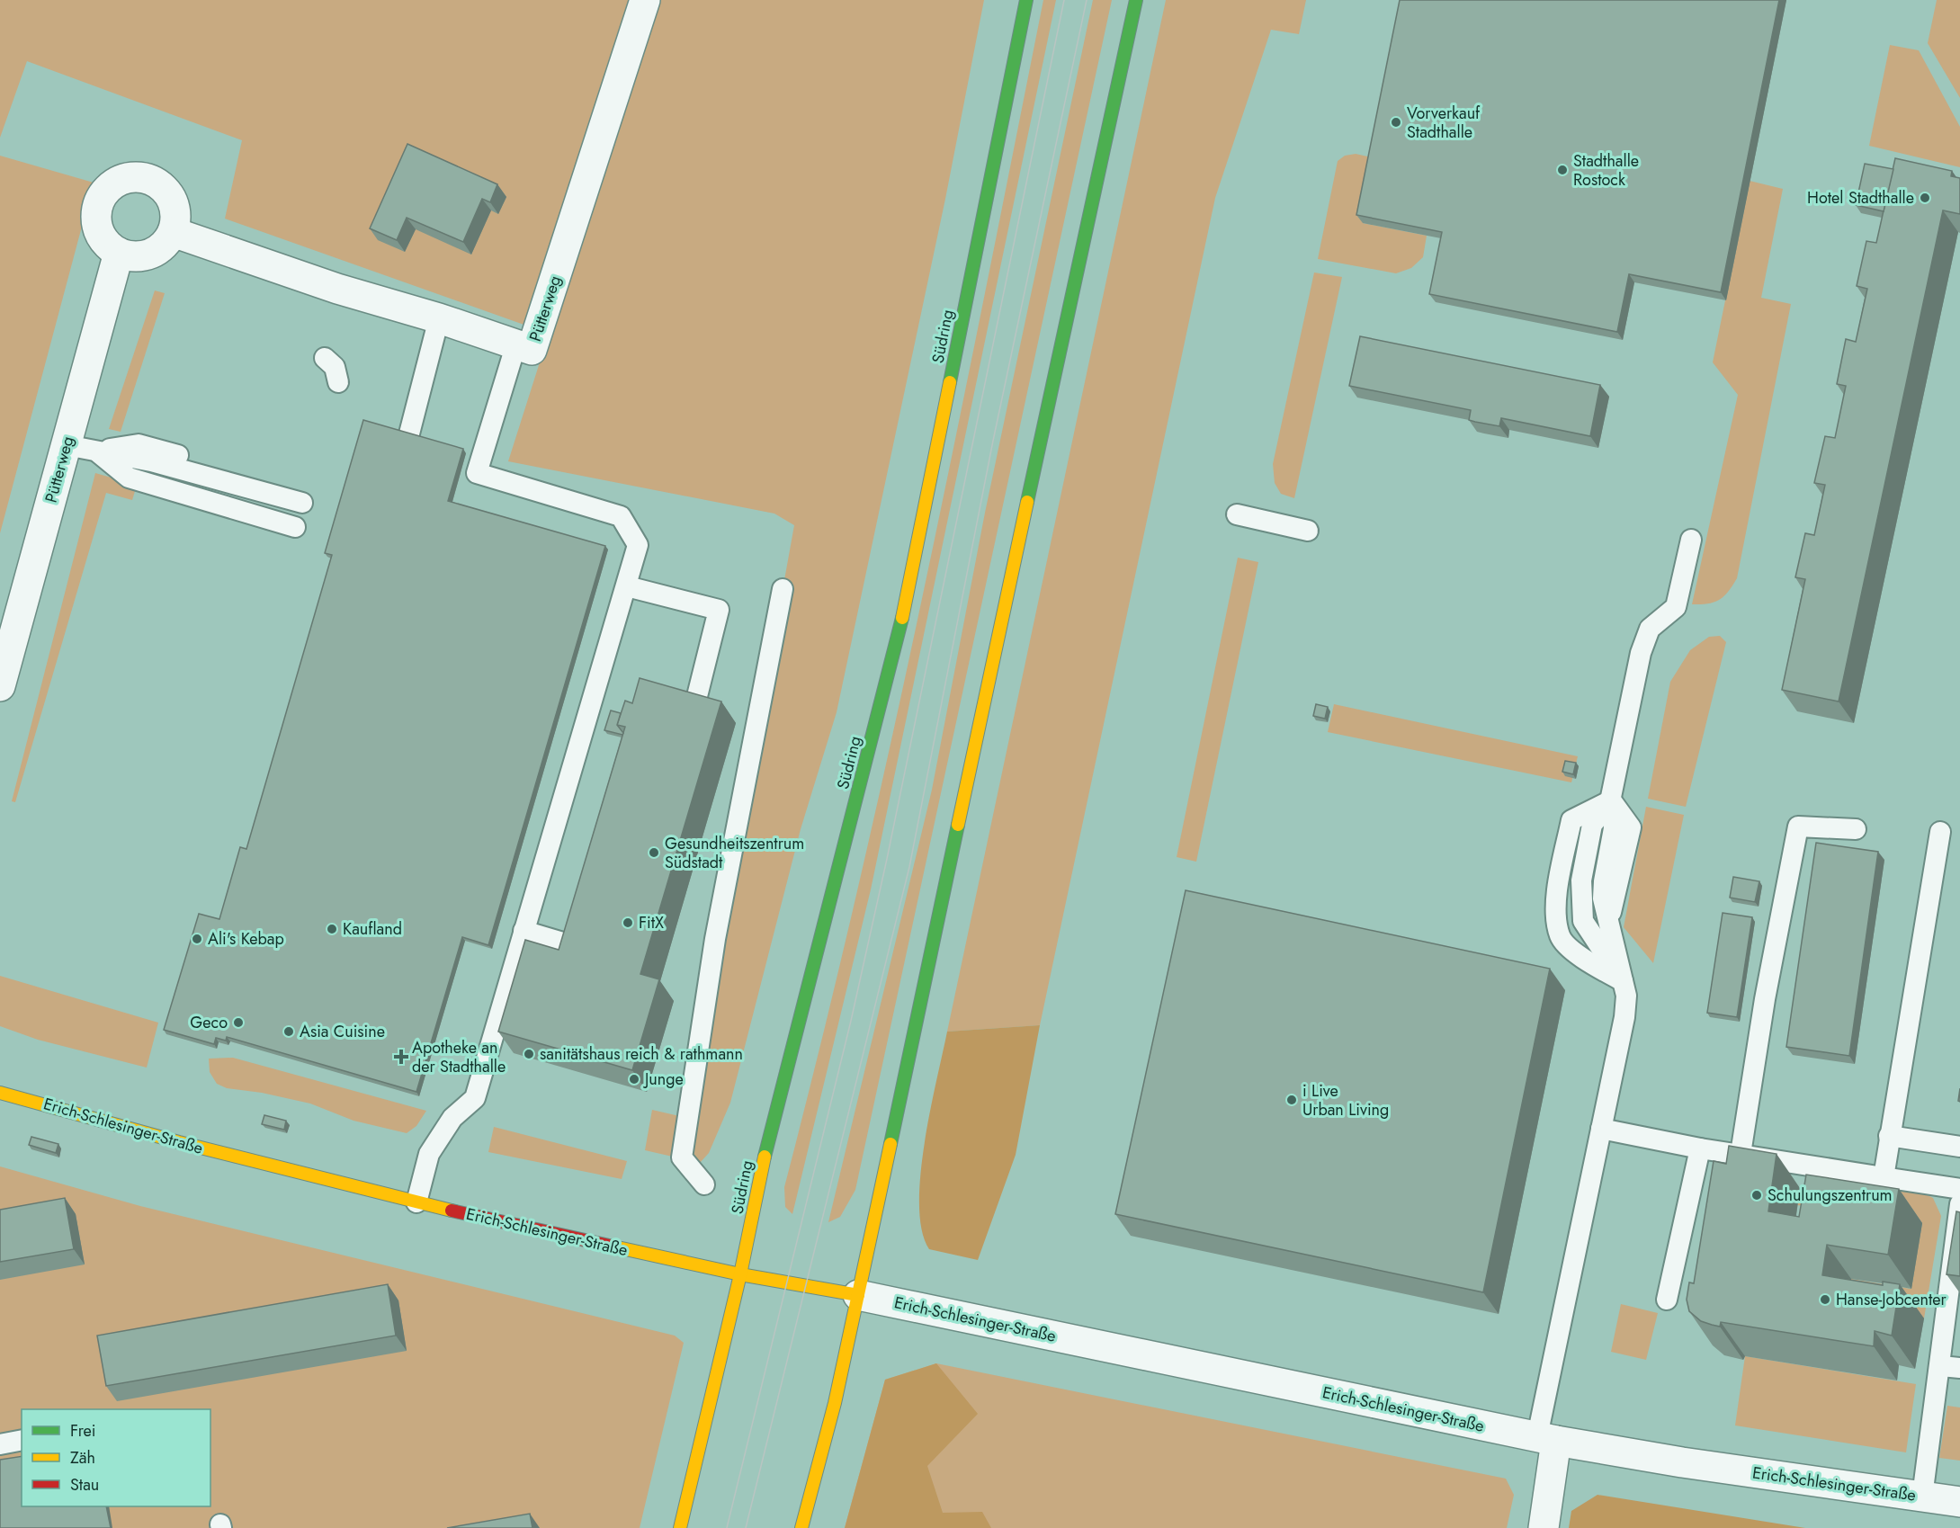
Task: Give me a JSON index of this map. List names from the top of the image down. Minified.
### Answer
{"streets":{"main road":["Südring","Erich-Schlesinger-Straße"],"street":["Pütterweg"]},"crossings":[["Südring","Erich-Schlesinger-Straße"]],"places":{"other":["Vorverkauf Stadthalle","Stadthalle Rostock","Hotel Stadthalle","Gesundheitszentrum Südstadt","FitX","Kaufland","Ali's Kebap","Geco","Asia Cuisine","sanitätshaus reich & rathmann","Junge","i Live Urban Living","Schulungszentrum","Hanse-Jobcenter"],"health":["Apotheke an der Stadthalle"]},"legend":["Frei","Zäh","Stau"]}
